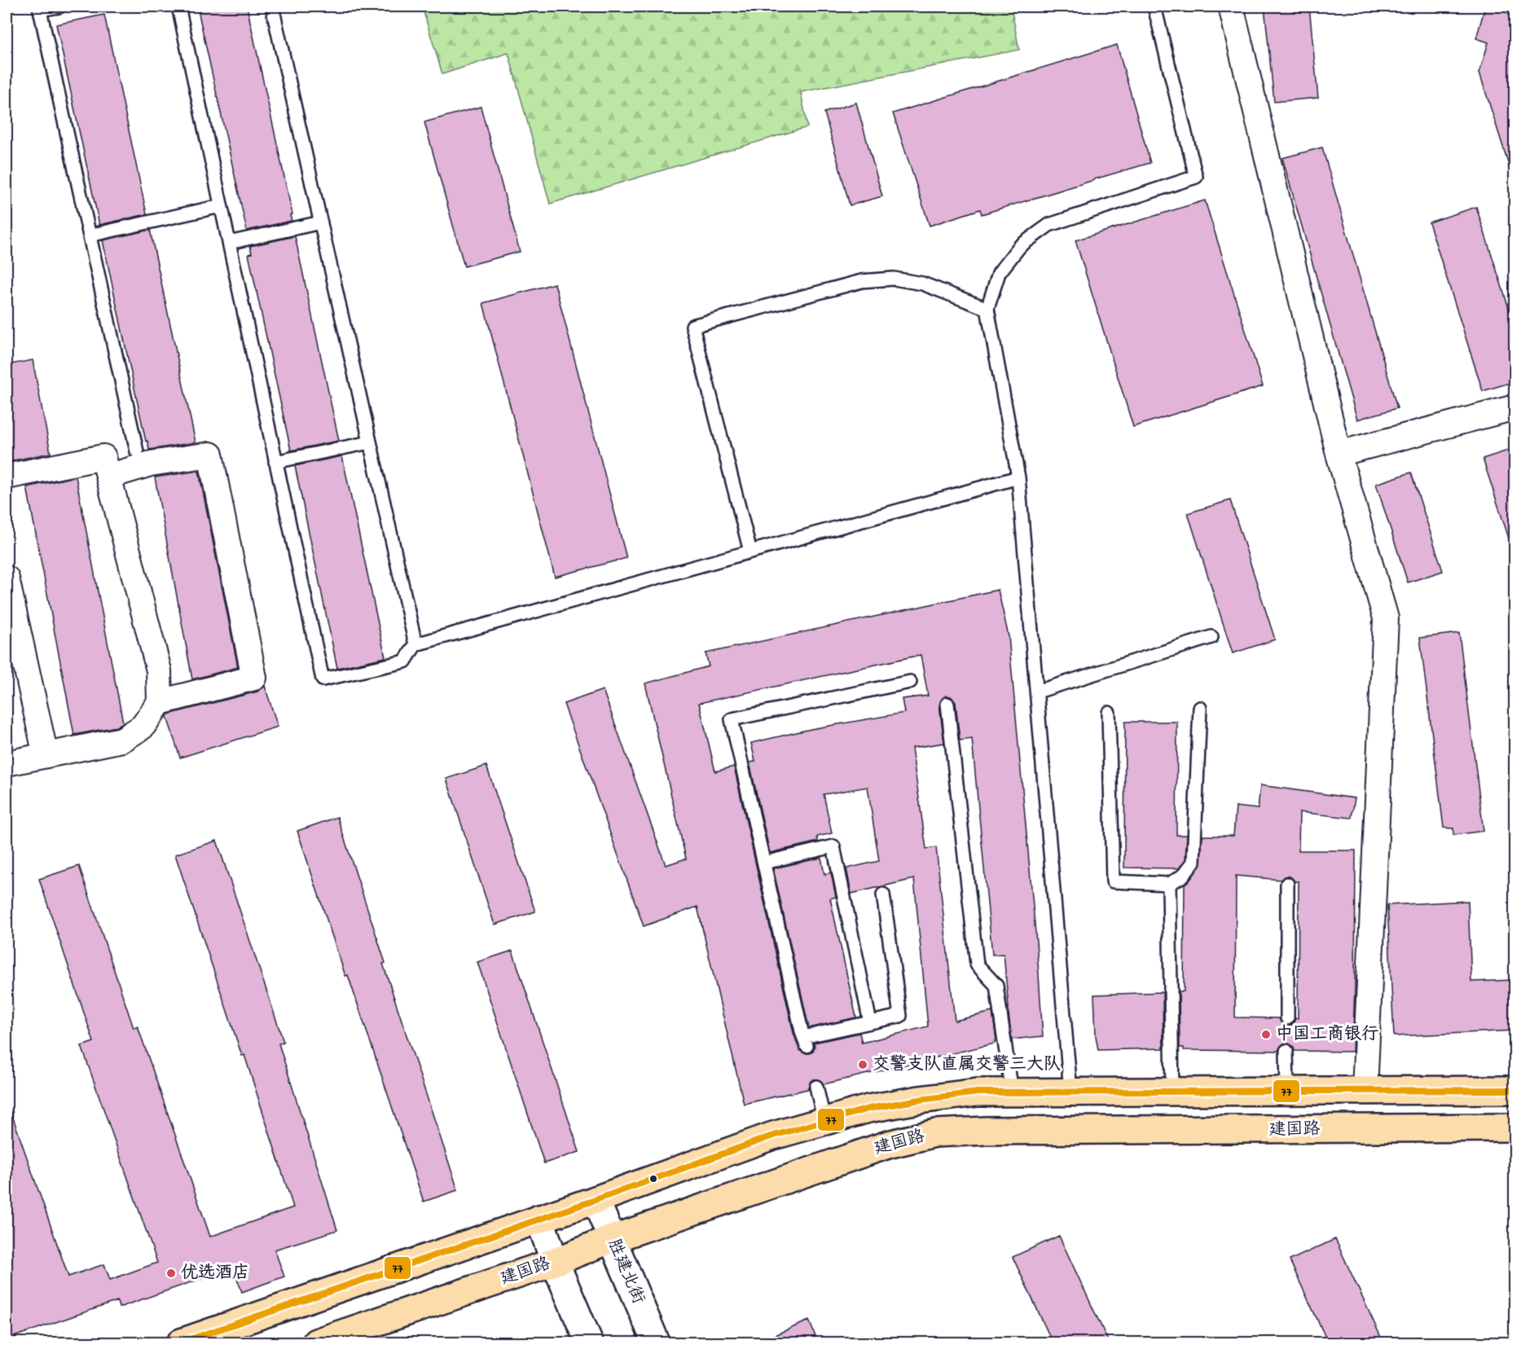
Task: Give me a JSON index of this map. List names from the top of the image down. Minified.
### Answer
{"streets":{"main road":["建国路","胜建北街"]},"crossings":[["建国路","胜建北街"]],"places":["中国工商银行","交警支队直属交警三大队","优选酒店"],"lines":["transit line 77"]}
